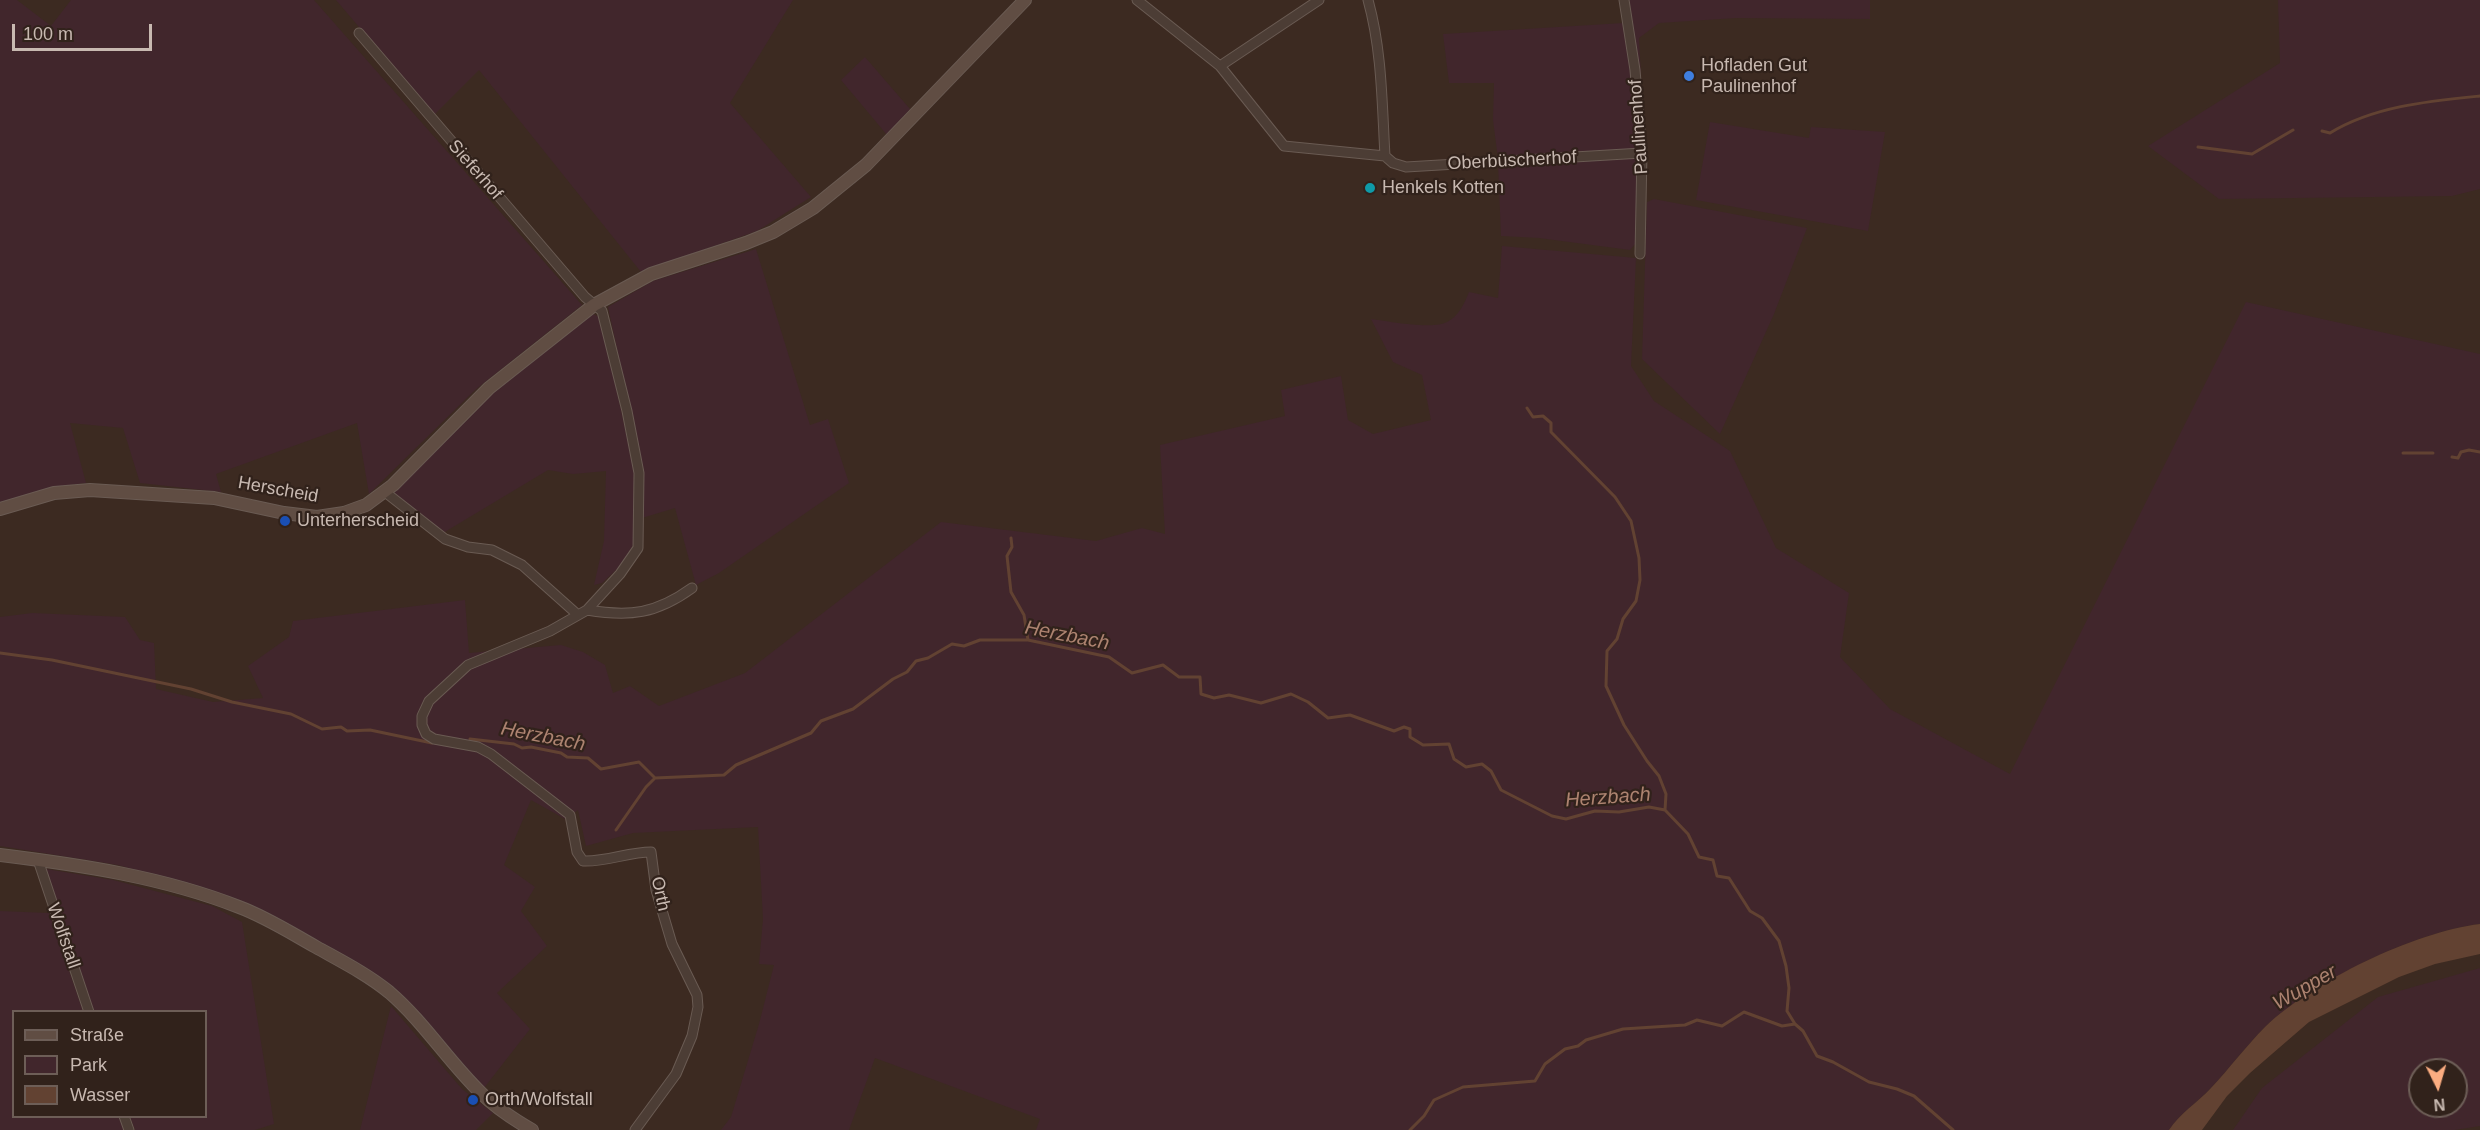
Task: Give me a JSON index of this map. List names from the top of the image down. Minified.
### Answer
{"streets":{"street":["Paulinenhof","Oberbüscherhof","Sieferhof","Herscheid","Orth","Wolfstall"]},"crossings":[["Paulinenhof","Oberbüscherhof"],["Sieferhof","Herscheid"]],"water":["Herzbach","Wupper"],"places":["Hofladen Gut Paulinenhof","Henkels Kotten","Unterherscheid","Orth/Wolfstall"],"legend":["Straße","Park","Wasser"],"scale_bar":"100 m","north":"bottom"}
